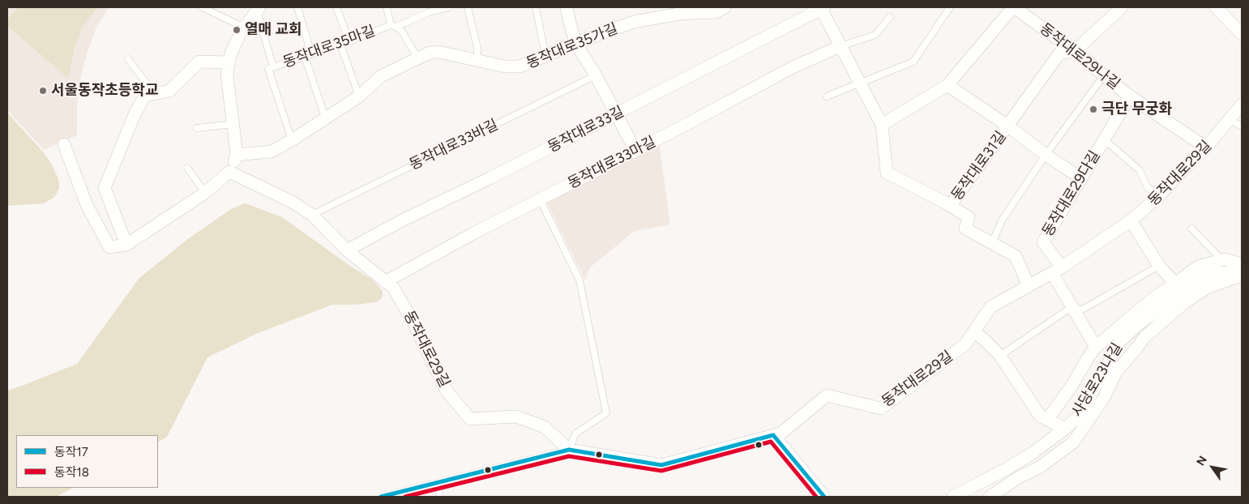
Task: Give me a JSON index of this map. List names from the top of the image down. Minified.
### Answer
{"streets":{"street":["동작대로35가길","동작대로29나길","동작대로33길","동작대로33마길","동작대로31길","동작대로29길","동작대로29다길","사당로23나길"],"lane":["동작대로35마길","동작대로33바길"]},"crossings":[["동작대로29나길","동작대로31길"],["동작대로29나길","동작대로29길"],["동작대로29나길","동작대로29다길"],["동작대로33길","동작대로29길"],["동작대로33바길","동작대로29길"],["동작대로33마길","동작대로29길"],["동작대로31길","동작대로29다길"],["동작대로29길","동작대로29다길"]],"places":["열매 교회","서울동작초등학교","극단 무궁화"],"lines":["transit line 동작17","transit line 동작18"],"legend":["동작17","동작18"],"north":"top left"}
